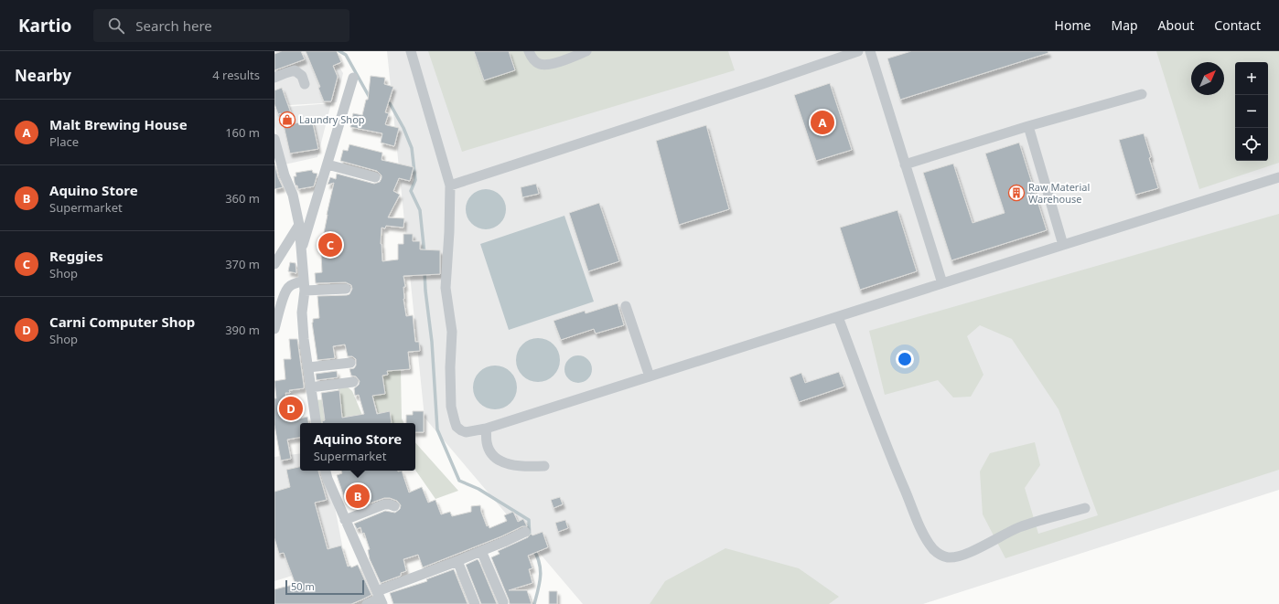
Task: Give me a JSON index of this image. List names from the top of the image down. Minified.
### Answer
{"places":{"shop":["Laundry Shop"],"building":["Raw Material Warehouse"]},"scale_bar":"50 m","north":"top right","page":{"header":"Kartio","search":"Search here","nav":["Home","Map","About","Contact"],"heading":["Nearby","4 results"],"map_buttons":["+","−"],"list":[{"mark":"A","name":"Malt Brewing House","note":"Place","value":"160 m"},{"mark":"B","name":"Aquino Store","note":"Supermarket","value":"360 m"},{"mark":"C","name":"Reggies","note":"Shop","value":"370 m"},{"mark":"D","name":"Carni Computer Shop","note":"Shop","value":"390 m"}],"pins":["A","C","D","B"],"popup":["Aquino Store","Supermarket"],"scale":"50 m"}}
